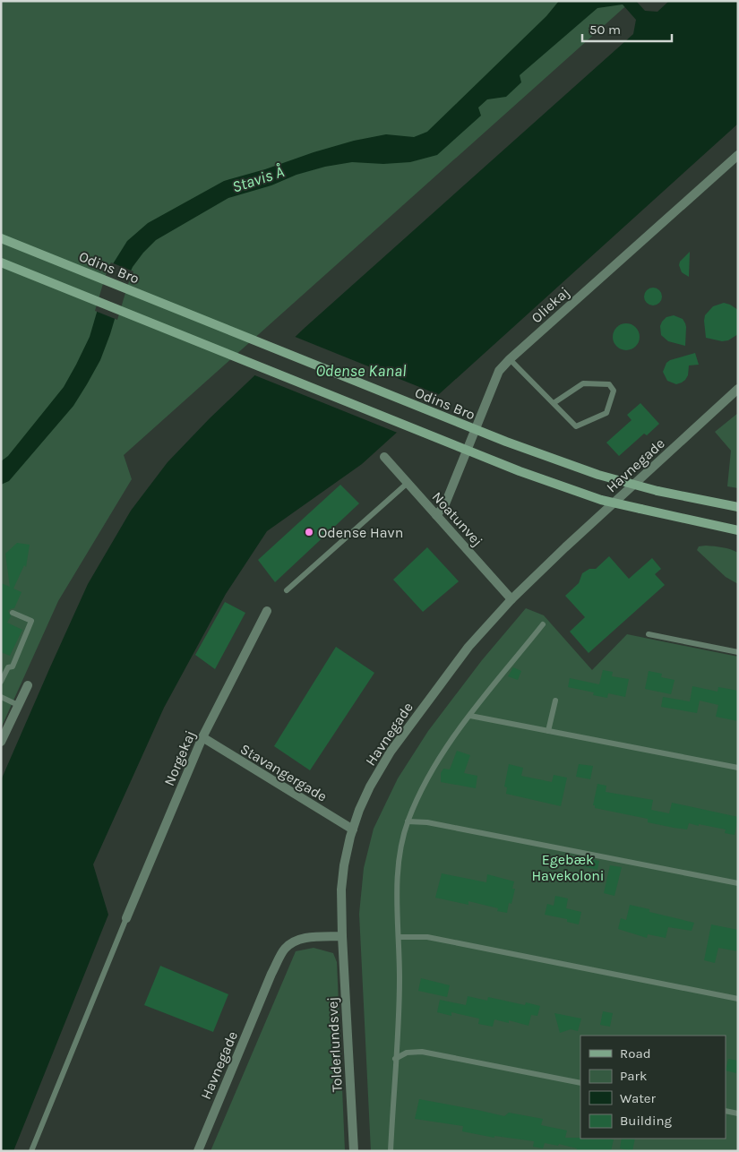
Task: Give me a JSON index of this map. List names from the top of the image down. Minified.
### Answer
{"streets":{"main road":["Odins Bro"],"street":["Oliekaj","Havnegade","Noatunvej","Norgekaj","Stavangergade","Tolderlundsvej"]},"crossings":[["Oliekaj","Noatunvej"],["Havnegade","Noatunvej"],["Havnegade","Stavangergade"],["Havnegade","Tolderlundsvej"],["Norgekaj","Stavangergade"]],"water":["Stavis Å","Odense Kanal"],"parks":["Egebæk Havekoloni"],"places":["Odense Havn"],"legend":["Road","Park","Water","Building"],"scale_bar":"50 m"}
